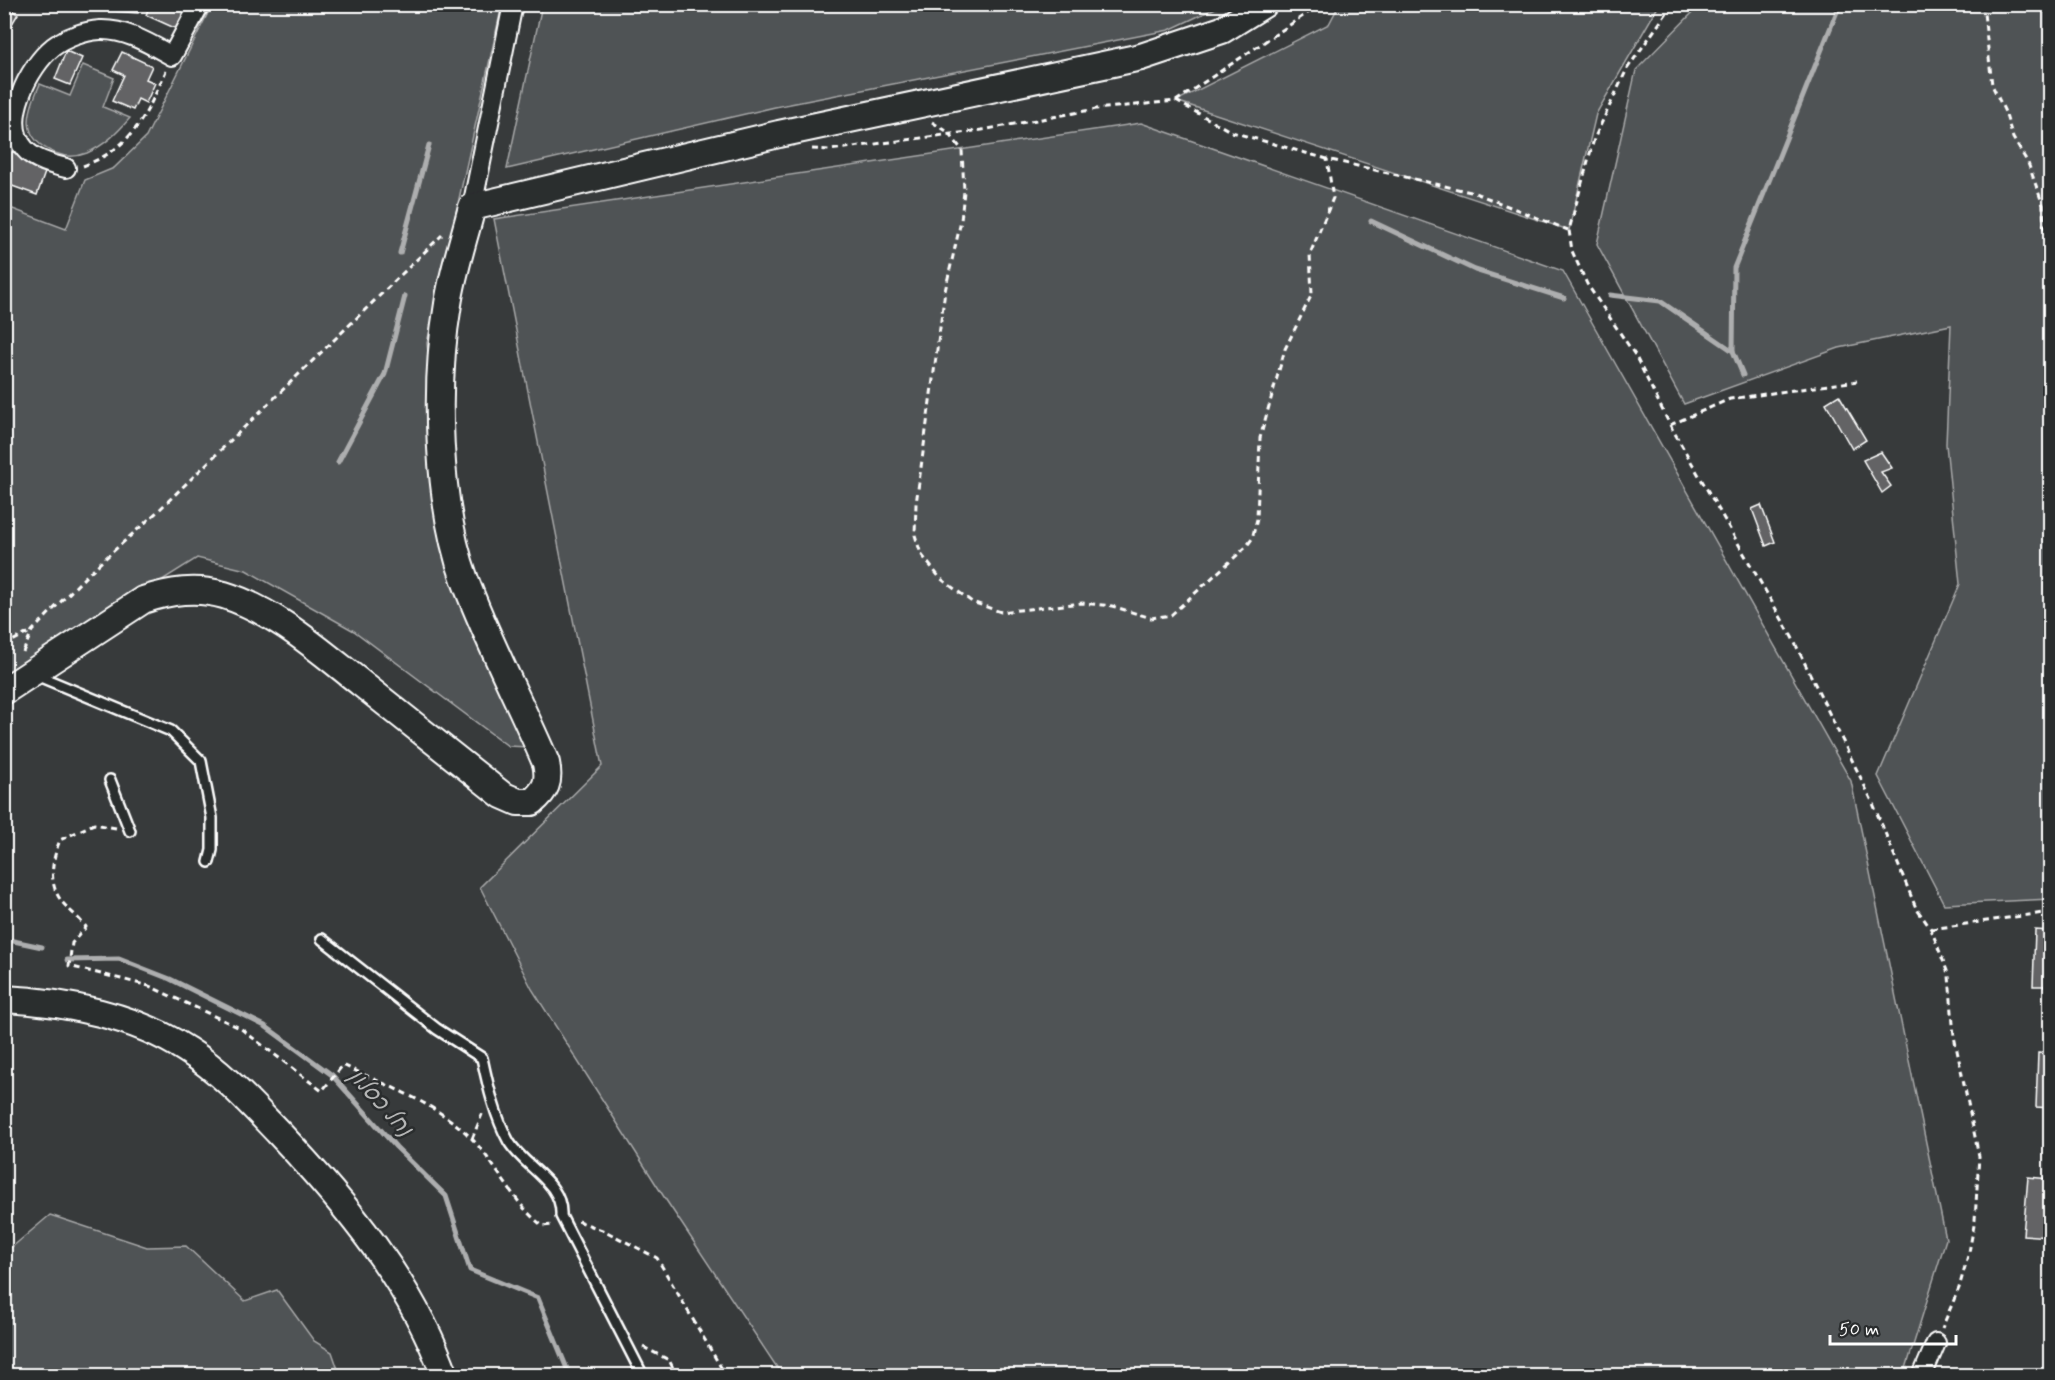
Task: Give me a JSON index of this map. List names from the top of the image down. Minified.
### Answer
{"water":["נחל כסלון"],"scale_bar":"50 m"}
